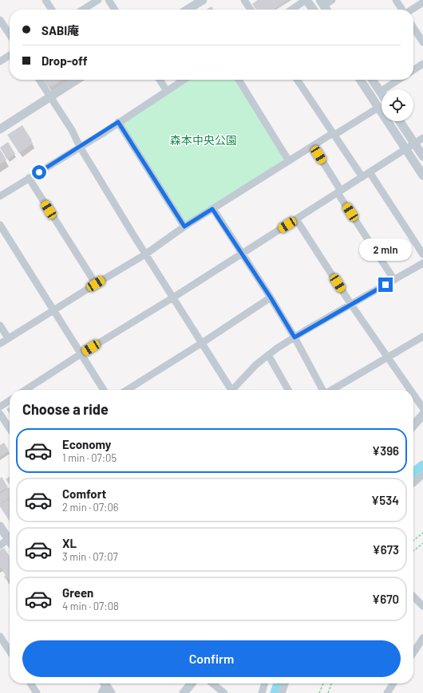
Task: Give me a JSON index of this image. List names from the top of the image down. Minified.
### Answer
{"parks":["森本中央公園"],"page":{"banner":["SABI庵","Drop-off"],"bubble":"2 min","heading":"Choose a ride","list":[{"name":"Economy","note":"1 min · 07:05","value":"¥396"},{"name":"Comfort","note":"2 min · 07:06","value":"¥534"},{"name":"XL","note":"3 min · 07:07","value":"¥673"},{"name":"Green","note":"4 min · 07:08","value":"¥670"}],"buttons":"Confirm"}}
